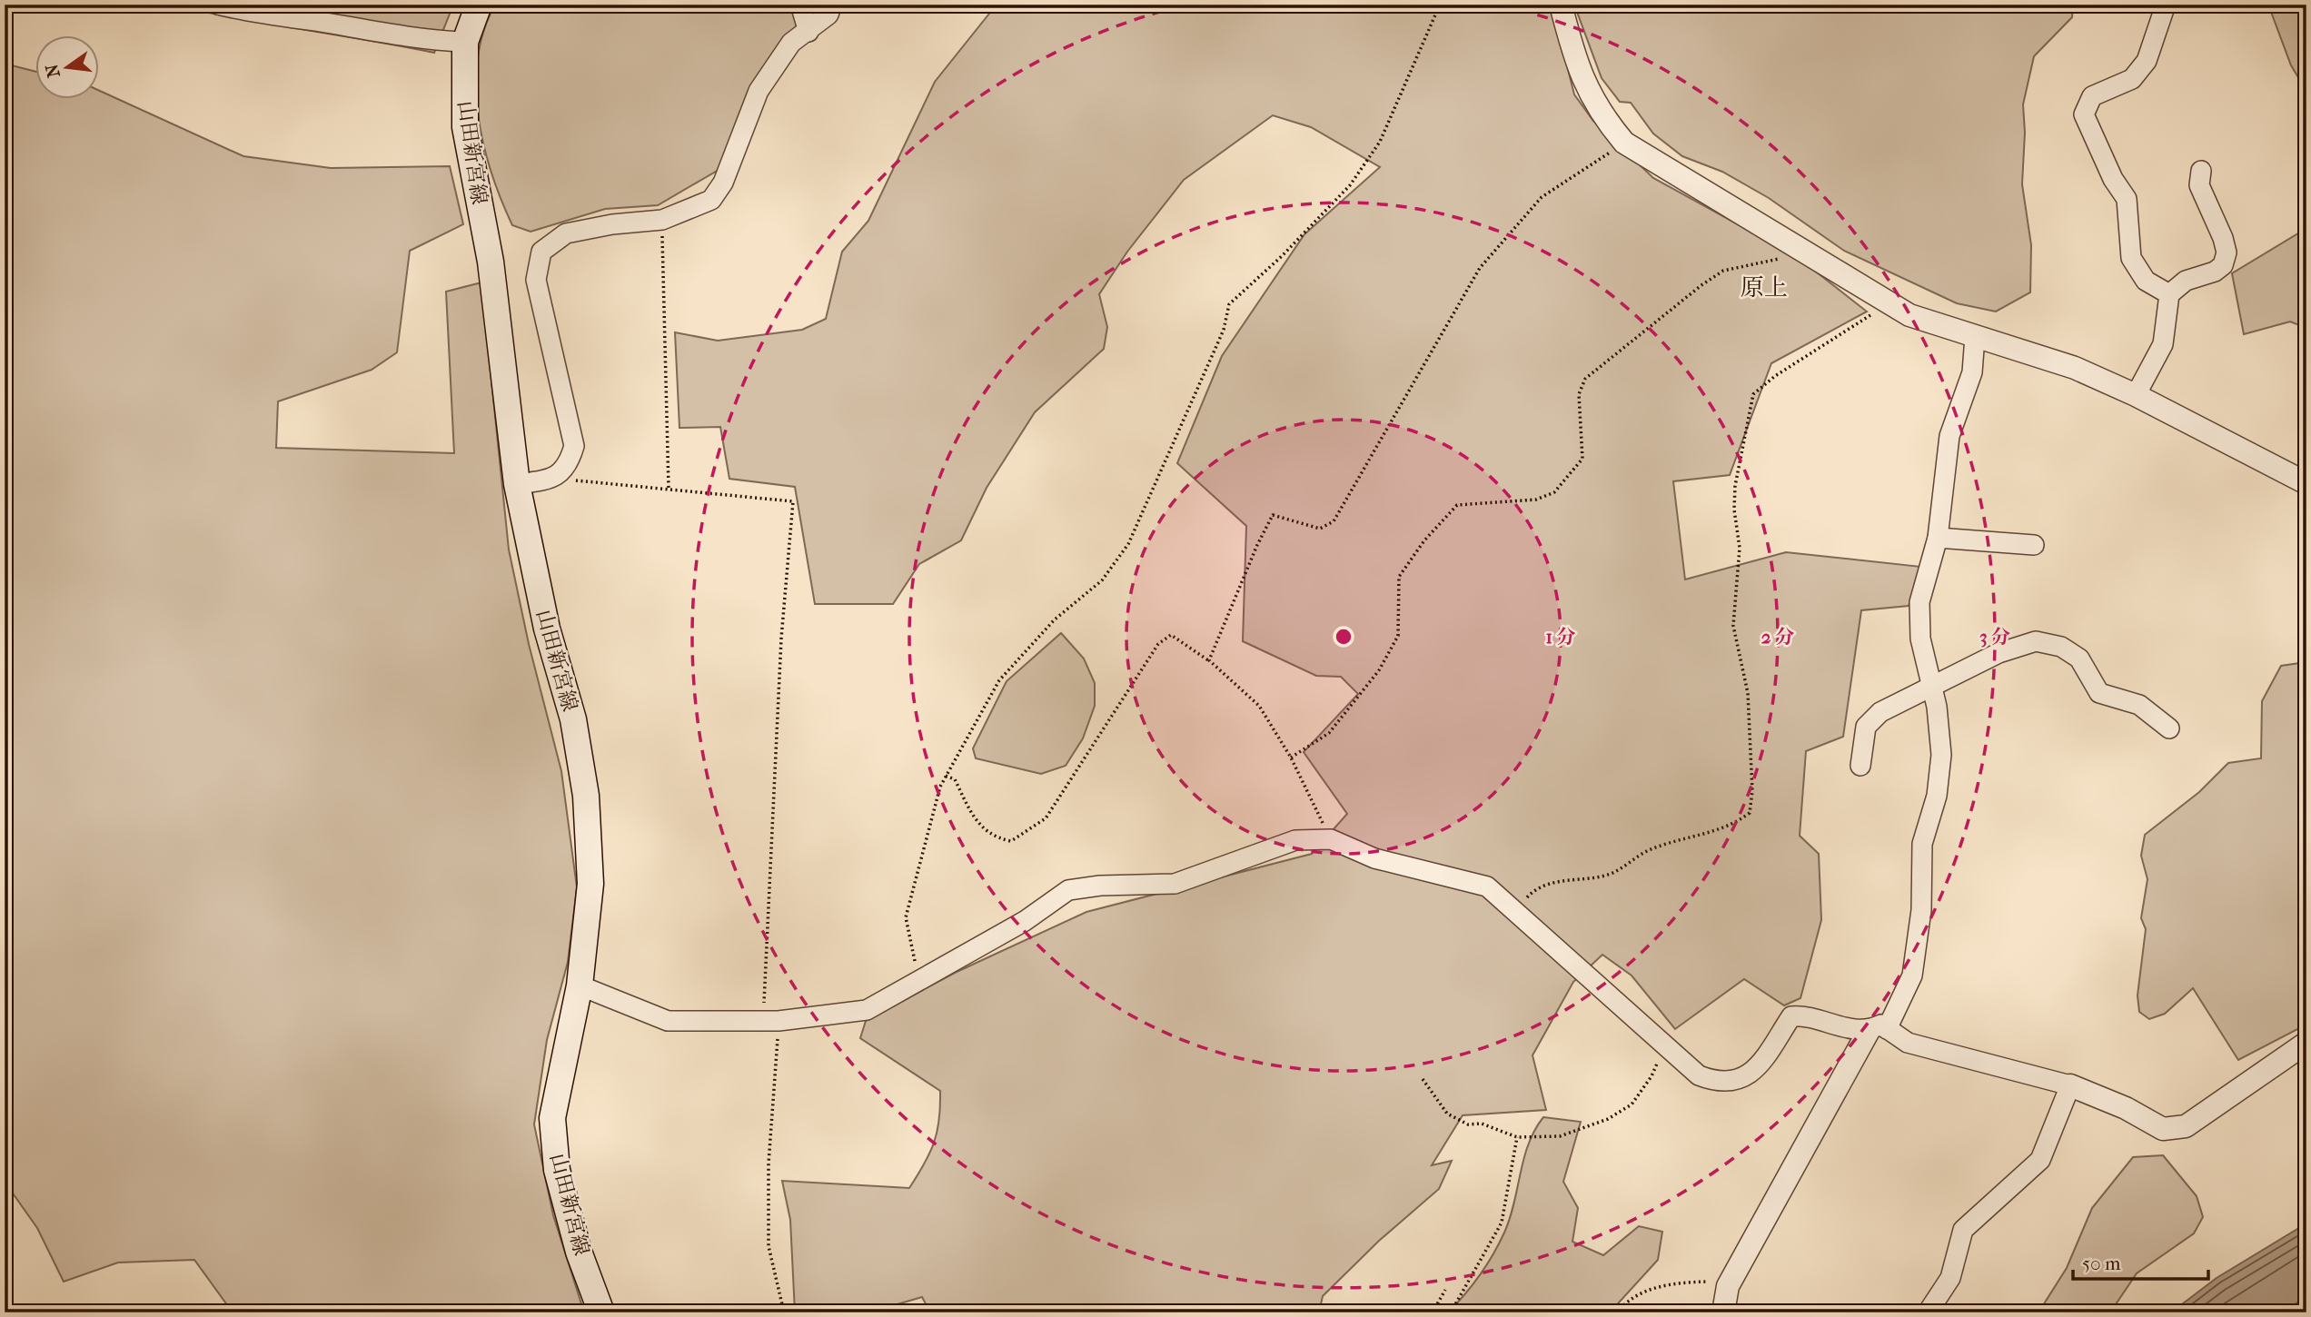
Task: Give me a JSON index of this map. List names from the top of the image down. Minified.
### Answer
{"streets":{"main road":["山田新宮線"]},"districts":["原上"],"scale_bar":"50 m","north":"left","rings":["1 分","2 分","3 分"]}
